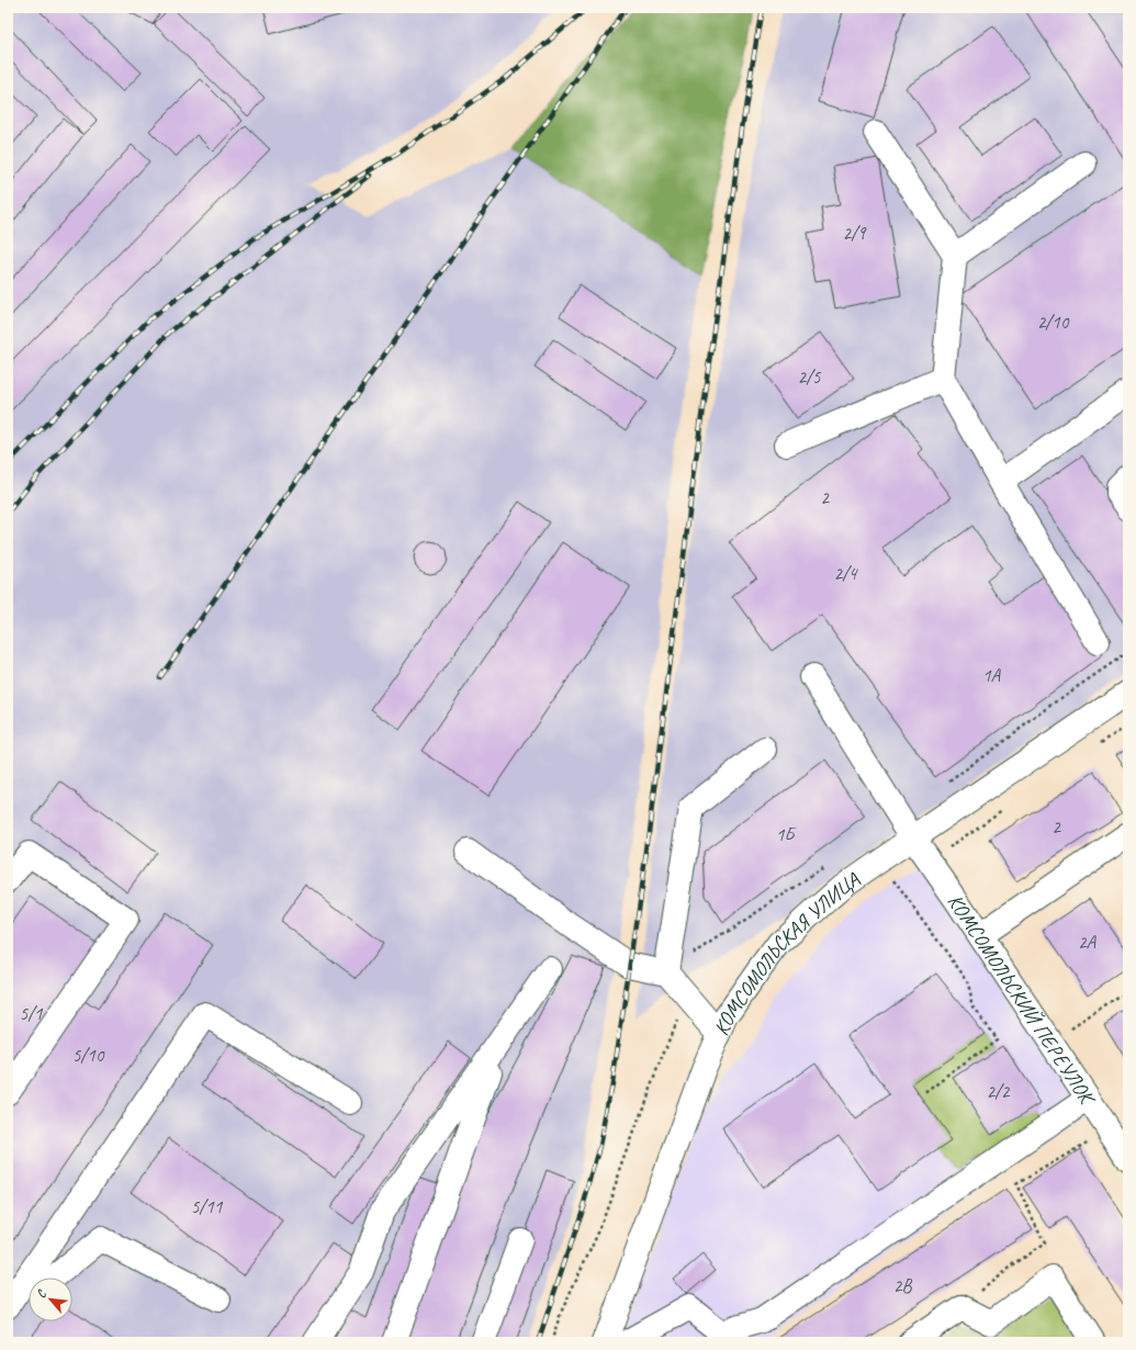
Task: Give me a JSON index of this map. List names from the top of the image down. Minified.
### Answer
{"streets":{"street":["КОМСОМОЛЬСКАЯ УЛИЦА","КОМСОМОЛЬСКИЙ ПЕРЕУЛОК"]},"crossings":[["КОМСОМОЛЬСКАЯ УЛИЦА","КОМСОМОЛЬСКИЙ ПЕРЕУЛОК"]],"house_numbers":["2/9","2/10","2/5","2","2/4","1А","2","1Б","2А","5/1","5/10","2/2","5/11","2В"],"north":"top left"}
